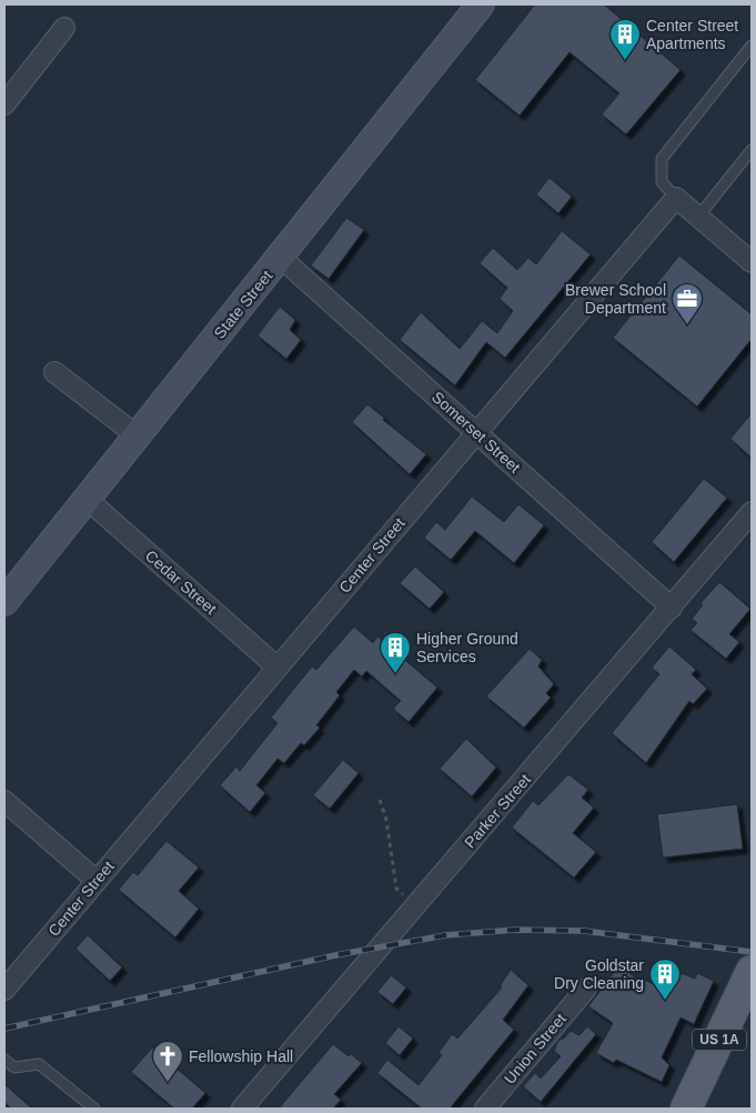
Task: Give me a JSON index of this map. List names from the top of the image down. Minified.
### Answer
{"streets":{"main road":["State Street","US 1A"],"street":["Somerset Street","Center Street","Cedar Street","Parker Street","Union Street"]},"crossings":[["State Street","Somerset Street"],["State Street","Cedar Street"],["Somerset Street","Center Street"],["Somerset Street","Parker Street"],["Center Street","Cedar Street"]],"places":{"building":["Center Street Apartments","Higher Ground Services","Goldstar Dry Cleaning"],"office":["Brewer School Department"],"church":["Fellowship Hall"]}}
